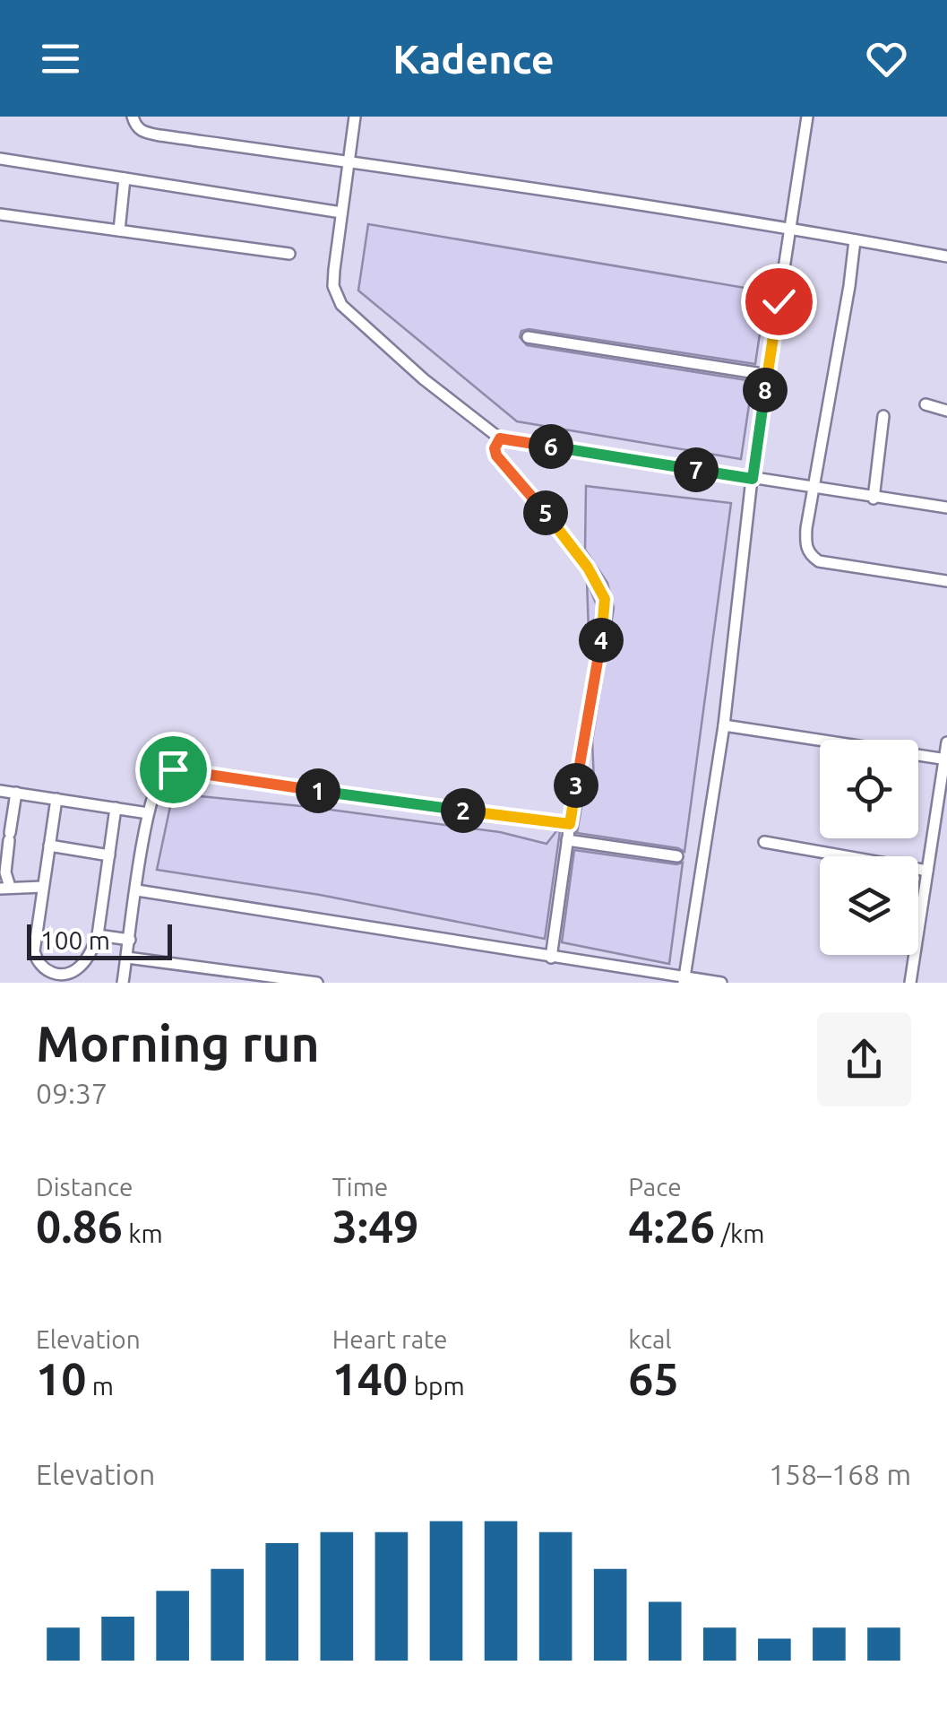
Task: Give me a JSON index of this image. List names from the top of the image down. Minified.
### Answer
{"scale_bar":"100 m","page":{"header":"Kadence","pins":["8","6","7","5","4","3","1","2"],"scale":"100 m","heading":["Morning run","09:37"],"stats":[["Distance","0.86 km"],["Time","3:49"],["Pace","4:26 /km"],["Elevation","10 m"],["Heart rate","140 bpm"],["kcal","65"]],"chart":["Elevation","158–168 m"]}}
